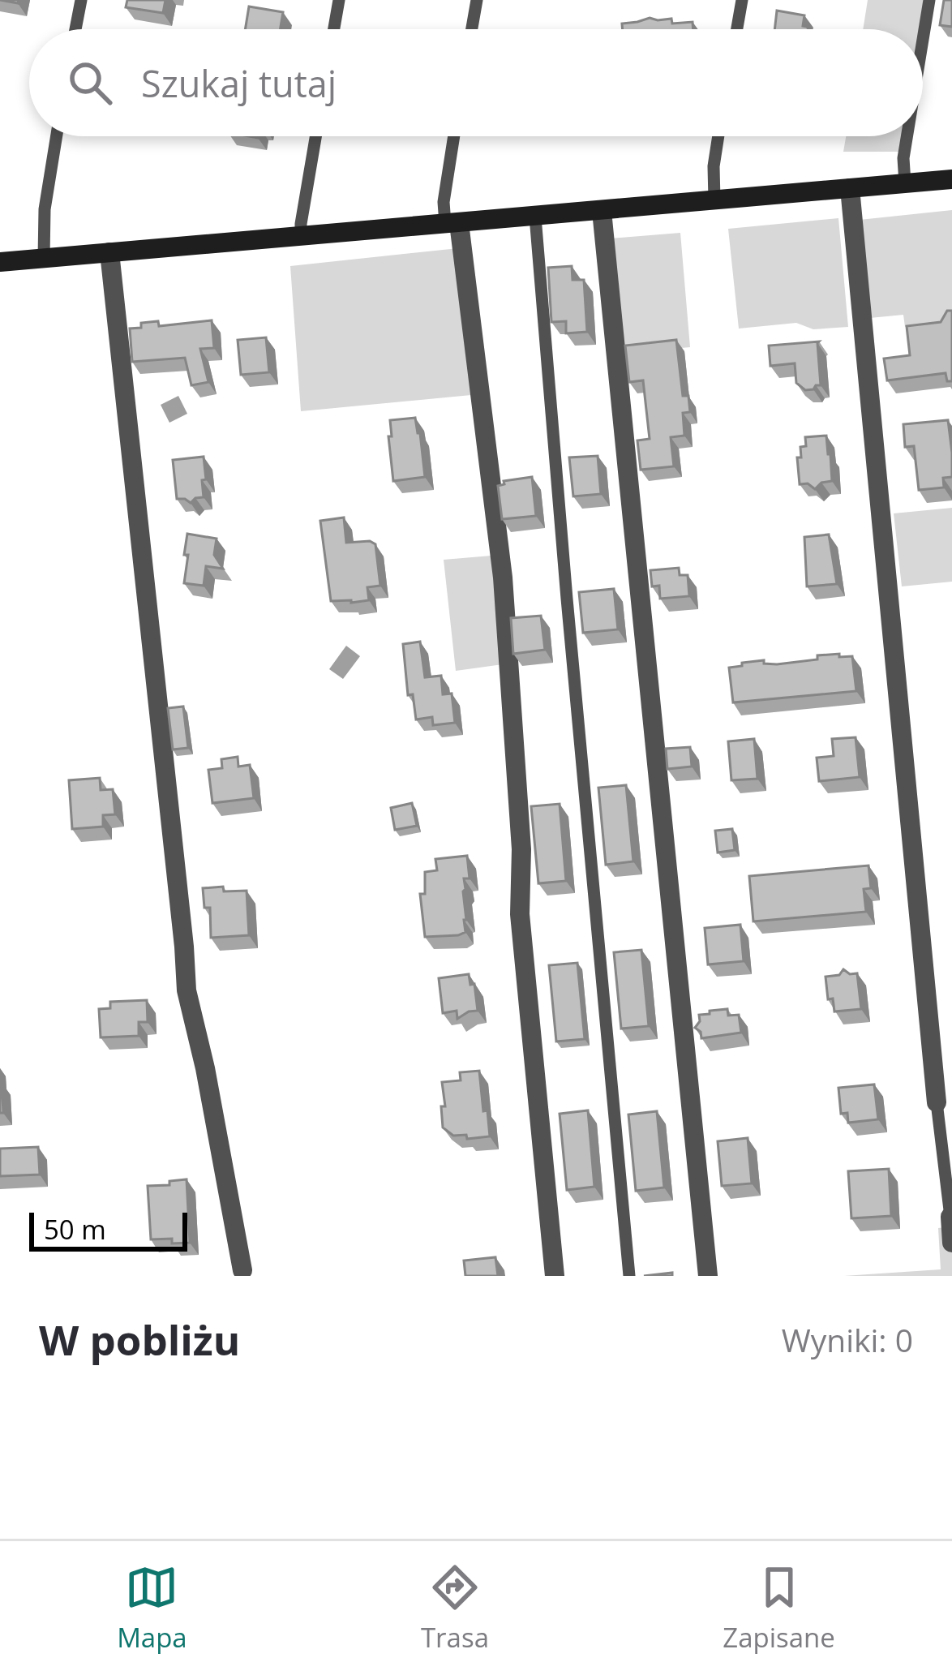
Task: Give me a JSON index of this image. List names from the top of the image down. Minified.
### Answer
{"scale_bar":"50 m","page":{"search":"Szukaj tutaj","scale":"50 m","heading":["W pobliżu","Wyniki: 0"],"nav":["Mapa","Trasa","Zapisane"]}}
